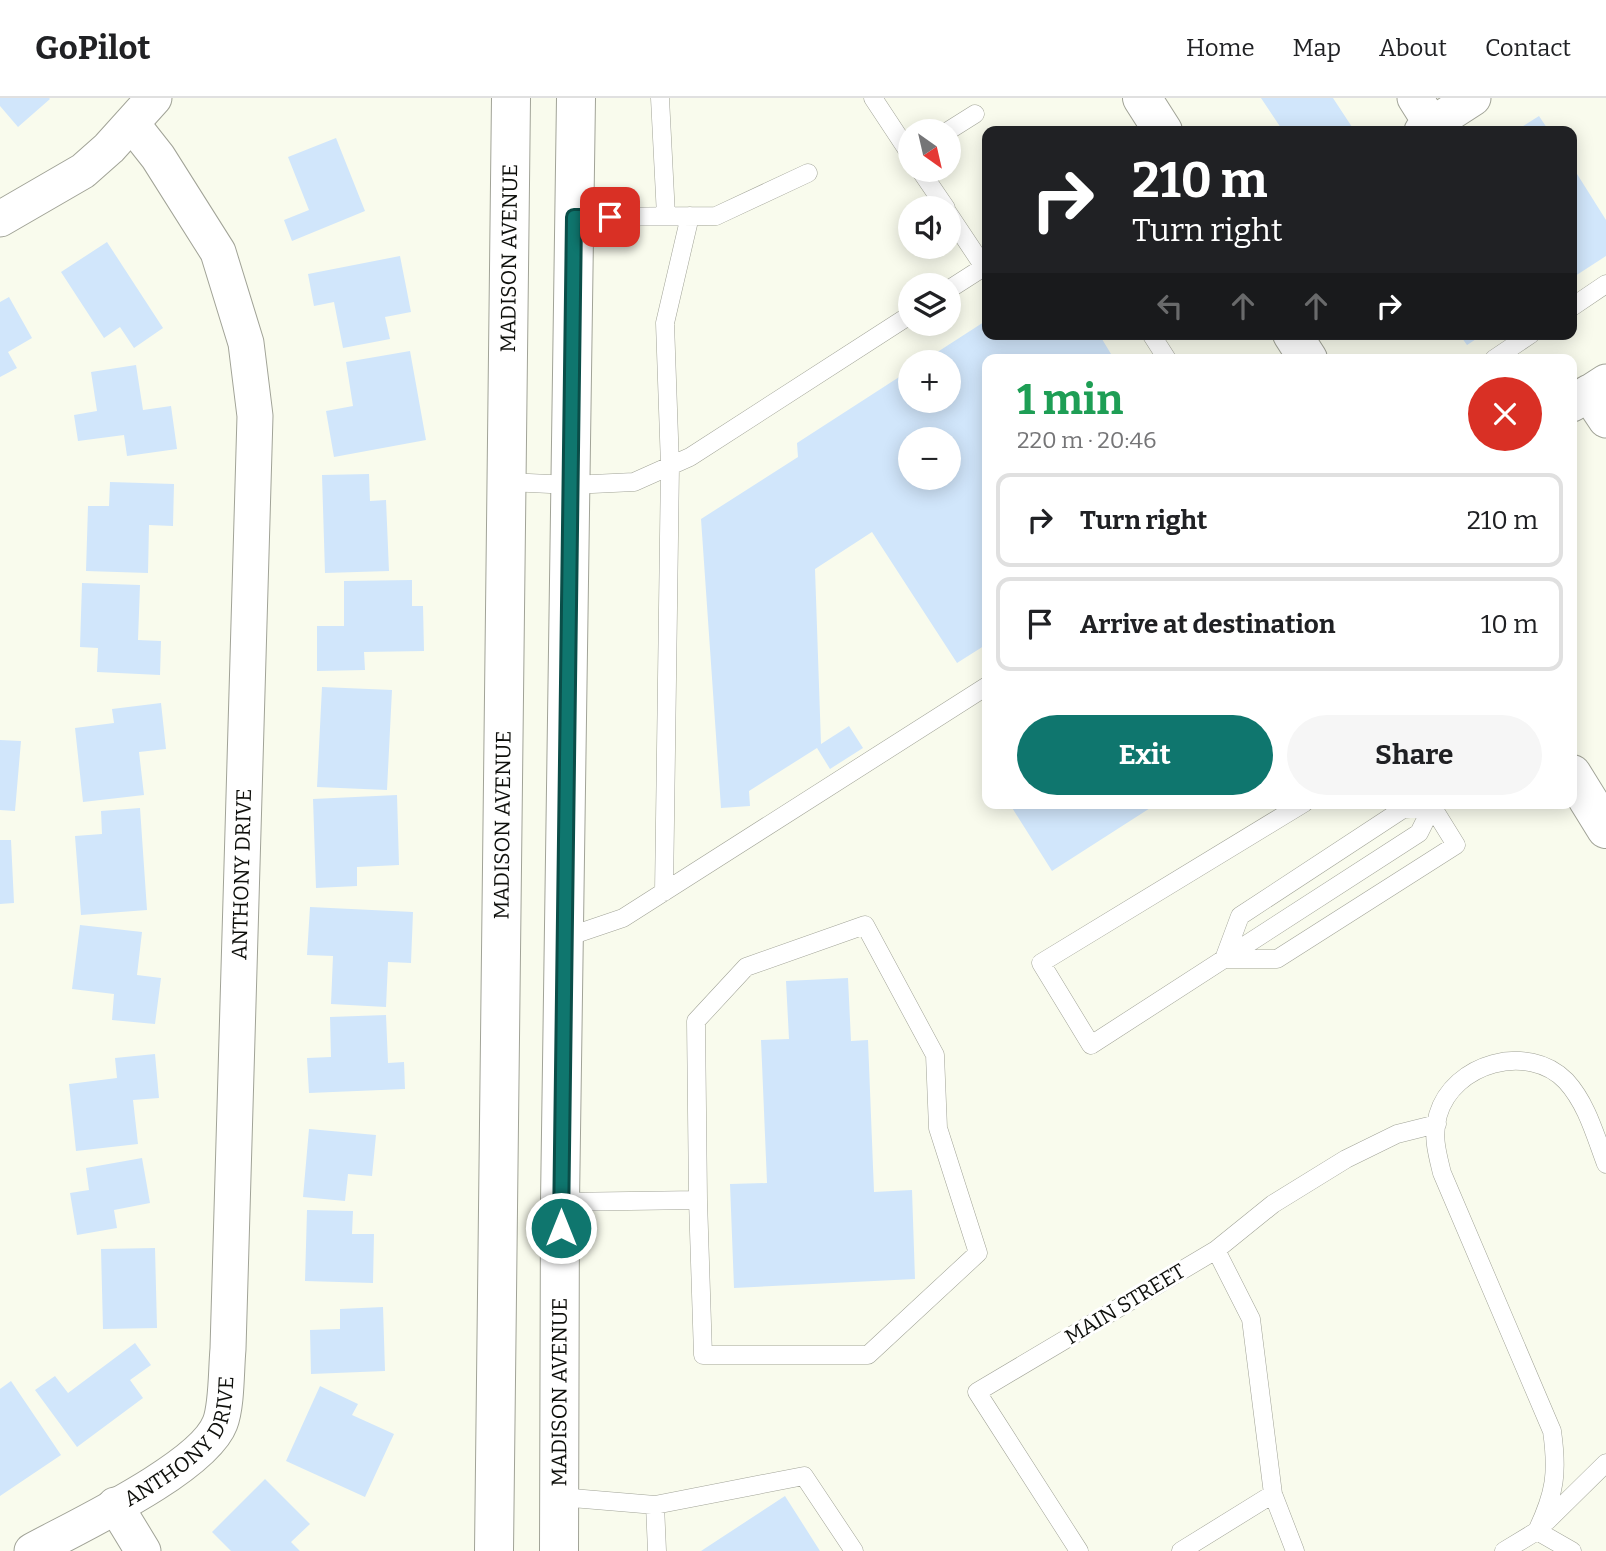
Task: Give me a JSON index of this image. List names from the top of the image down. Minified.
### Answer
{"streets":{"main road":["MADISON AVENUE"],"street":["ANTHONY DRIVE"],"lane":["MAIN STREET"]},"north":"bottom right","page":{"header":"GoPilot","nav":["Home","Map","About","Contact"],"map_buttons":["+","−"],"turn":["210 m","Turn right"],"heading":["1 min","220 m · 20:46"],"list":[{"name":"Turn right","value":"210 m"},{"name":"Arrive at destination","value":"10 m"}],"buttons":["Exit","Share"]}}
